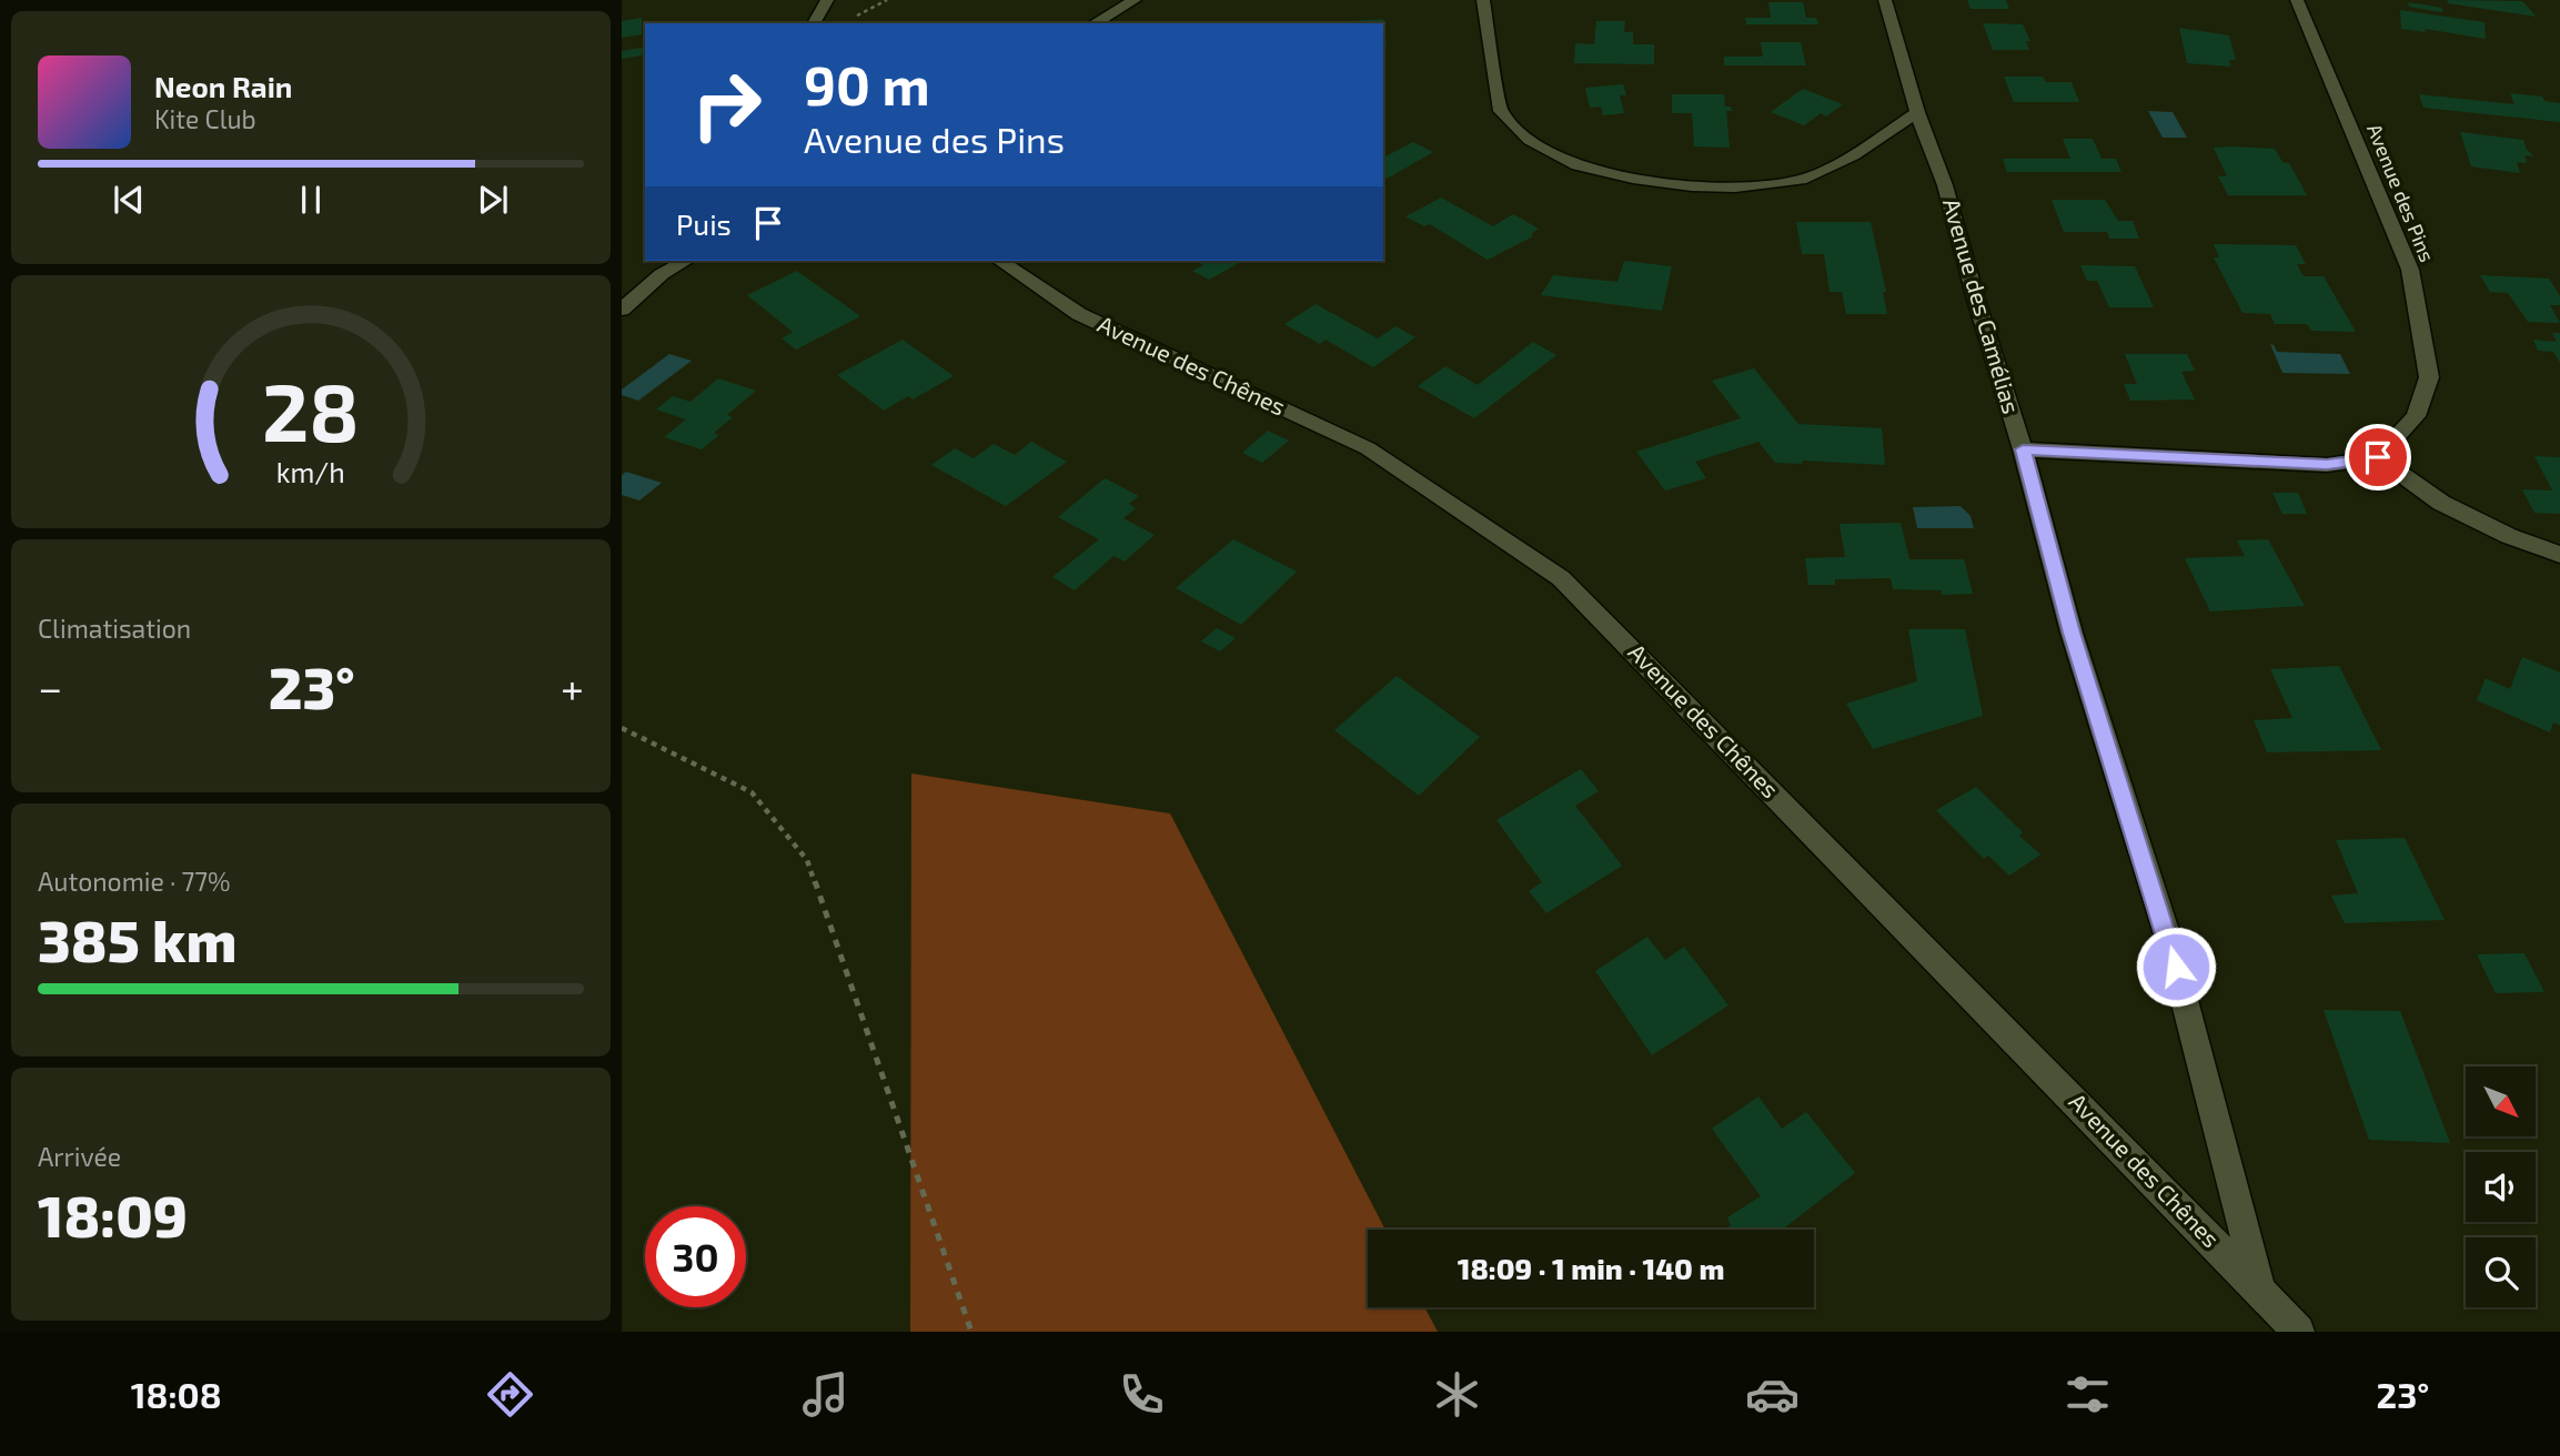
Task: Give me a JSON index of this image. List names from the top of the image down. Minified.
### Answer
{"streets":{"street":["Avenue des Pins","Avenue des Camélias","Avenue des Chênes"]},"crossings":[["Avenue des Camélias","Avenue des Chênes"]],"north":"bottom right","page":{"turn":["90 m","Avenue des Pins"],"song":["Neon Rain","Kite Club"],"then":"Puis","tile":["Climatisation",["Autonomie · 77%","385 km"],["Arrivée","18:09"]],"heat":["−","23°","+"],"limit":"30","trip":"18:09 · 1 min · 140 m","tabs":["18:08","23°"],"gauge":["28","km/h"]}}
